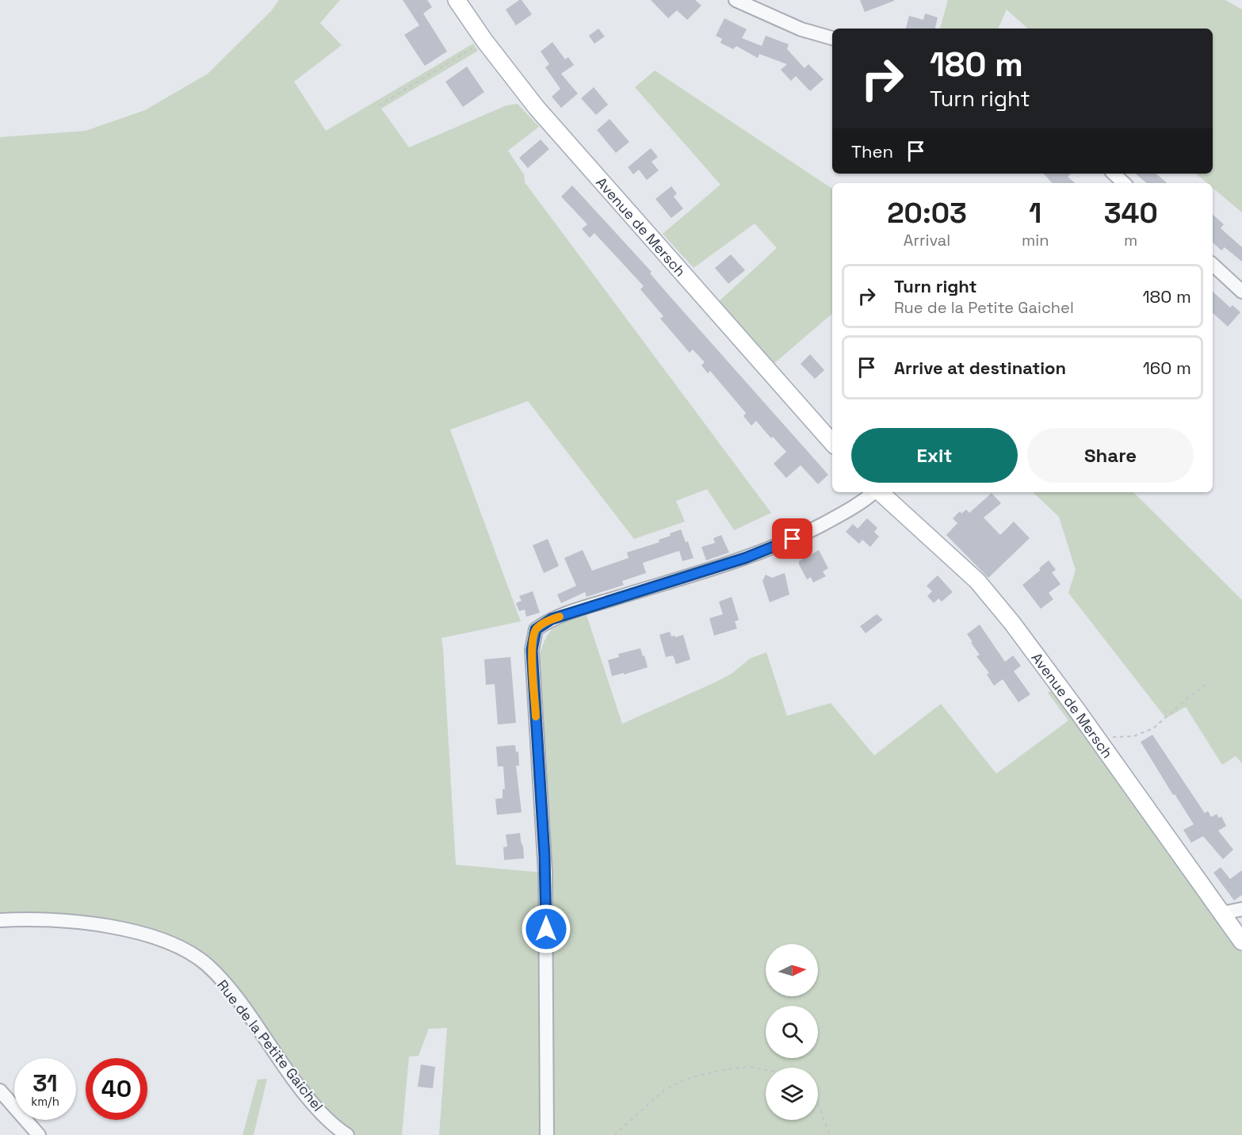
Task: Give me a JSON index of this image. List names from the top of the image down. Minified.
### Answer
{"streets":{"main road":["Avenue de Mersch"],"street":["Rue de la Petite Gaichel"]},"north":"right","page":{"turn":["180 m","Turn right"],"then":"Then","eta":["20:03","Arrival","1","min","340","m"],"list":[{"name":"Turn right","note":"Rue de la Petite Gaichel","value":"180 m"},{"name":"Arrive at destination","value":"160 m"}],"buttons":["Exit","Share"],"speed":"31 km/h","limit":"40"}}
